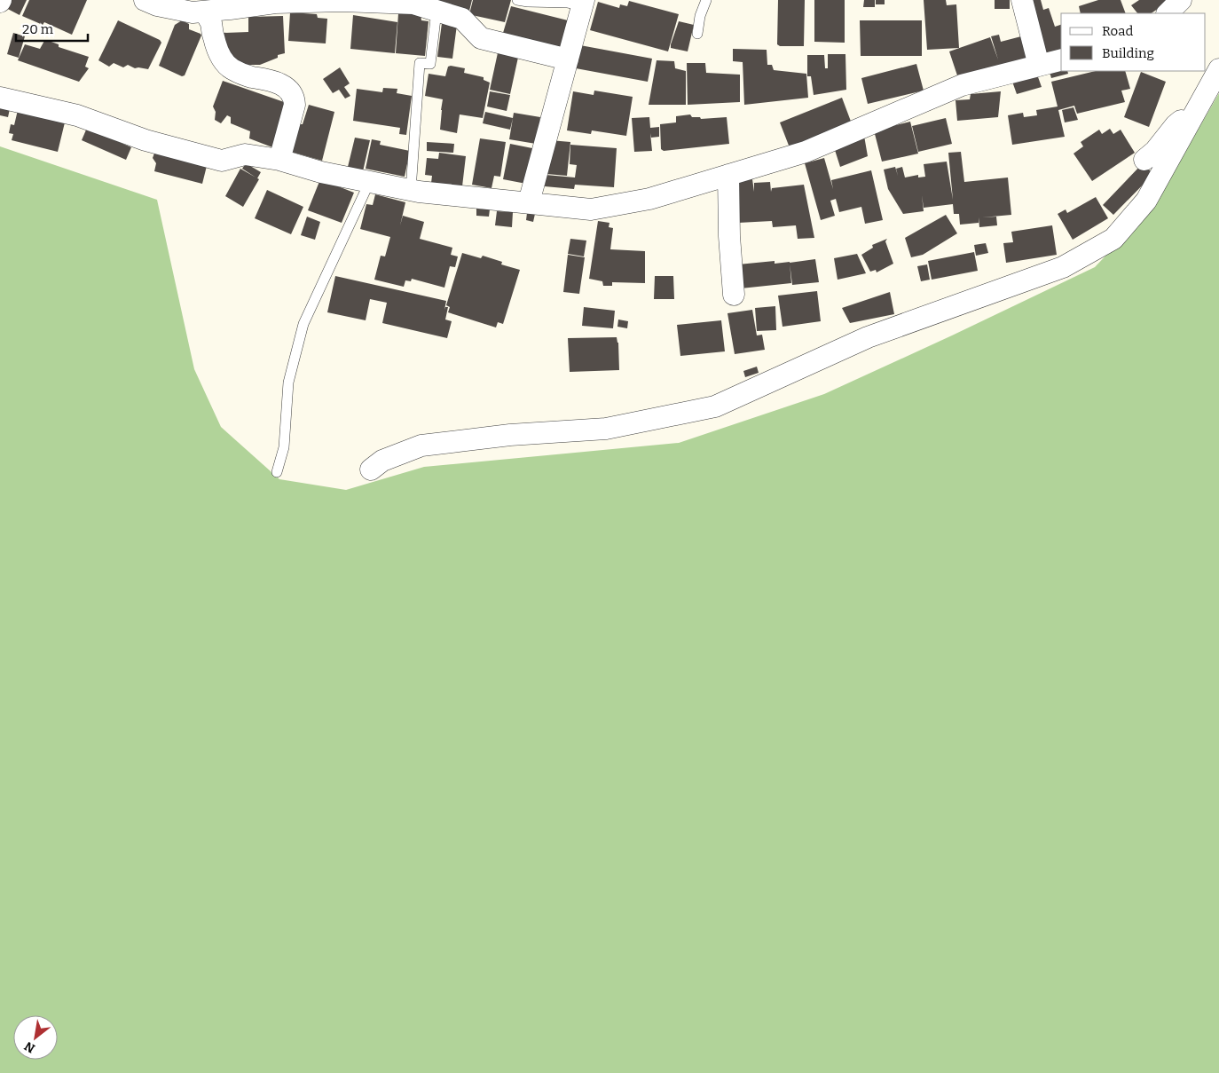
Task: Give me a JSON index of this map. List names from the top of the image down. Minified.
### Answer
{"legend":["Road","Building"],"scale_bar":"20 m","north":"bottom left"}
